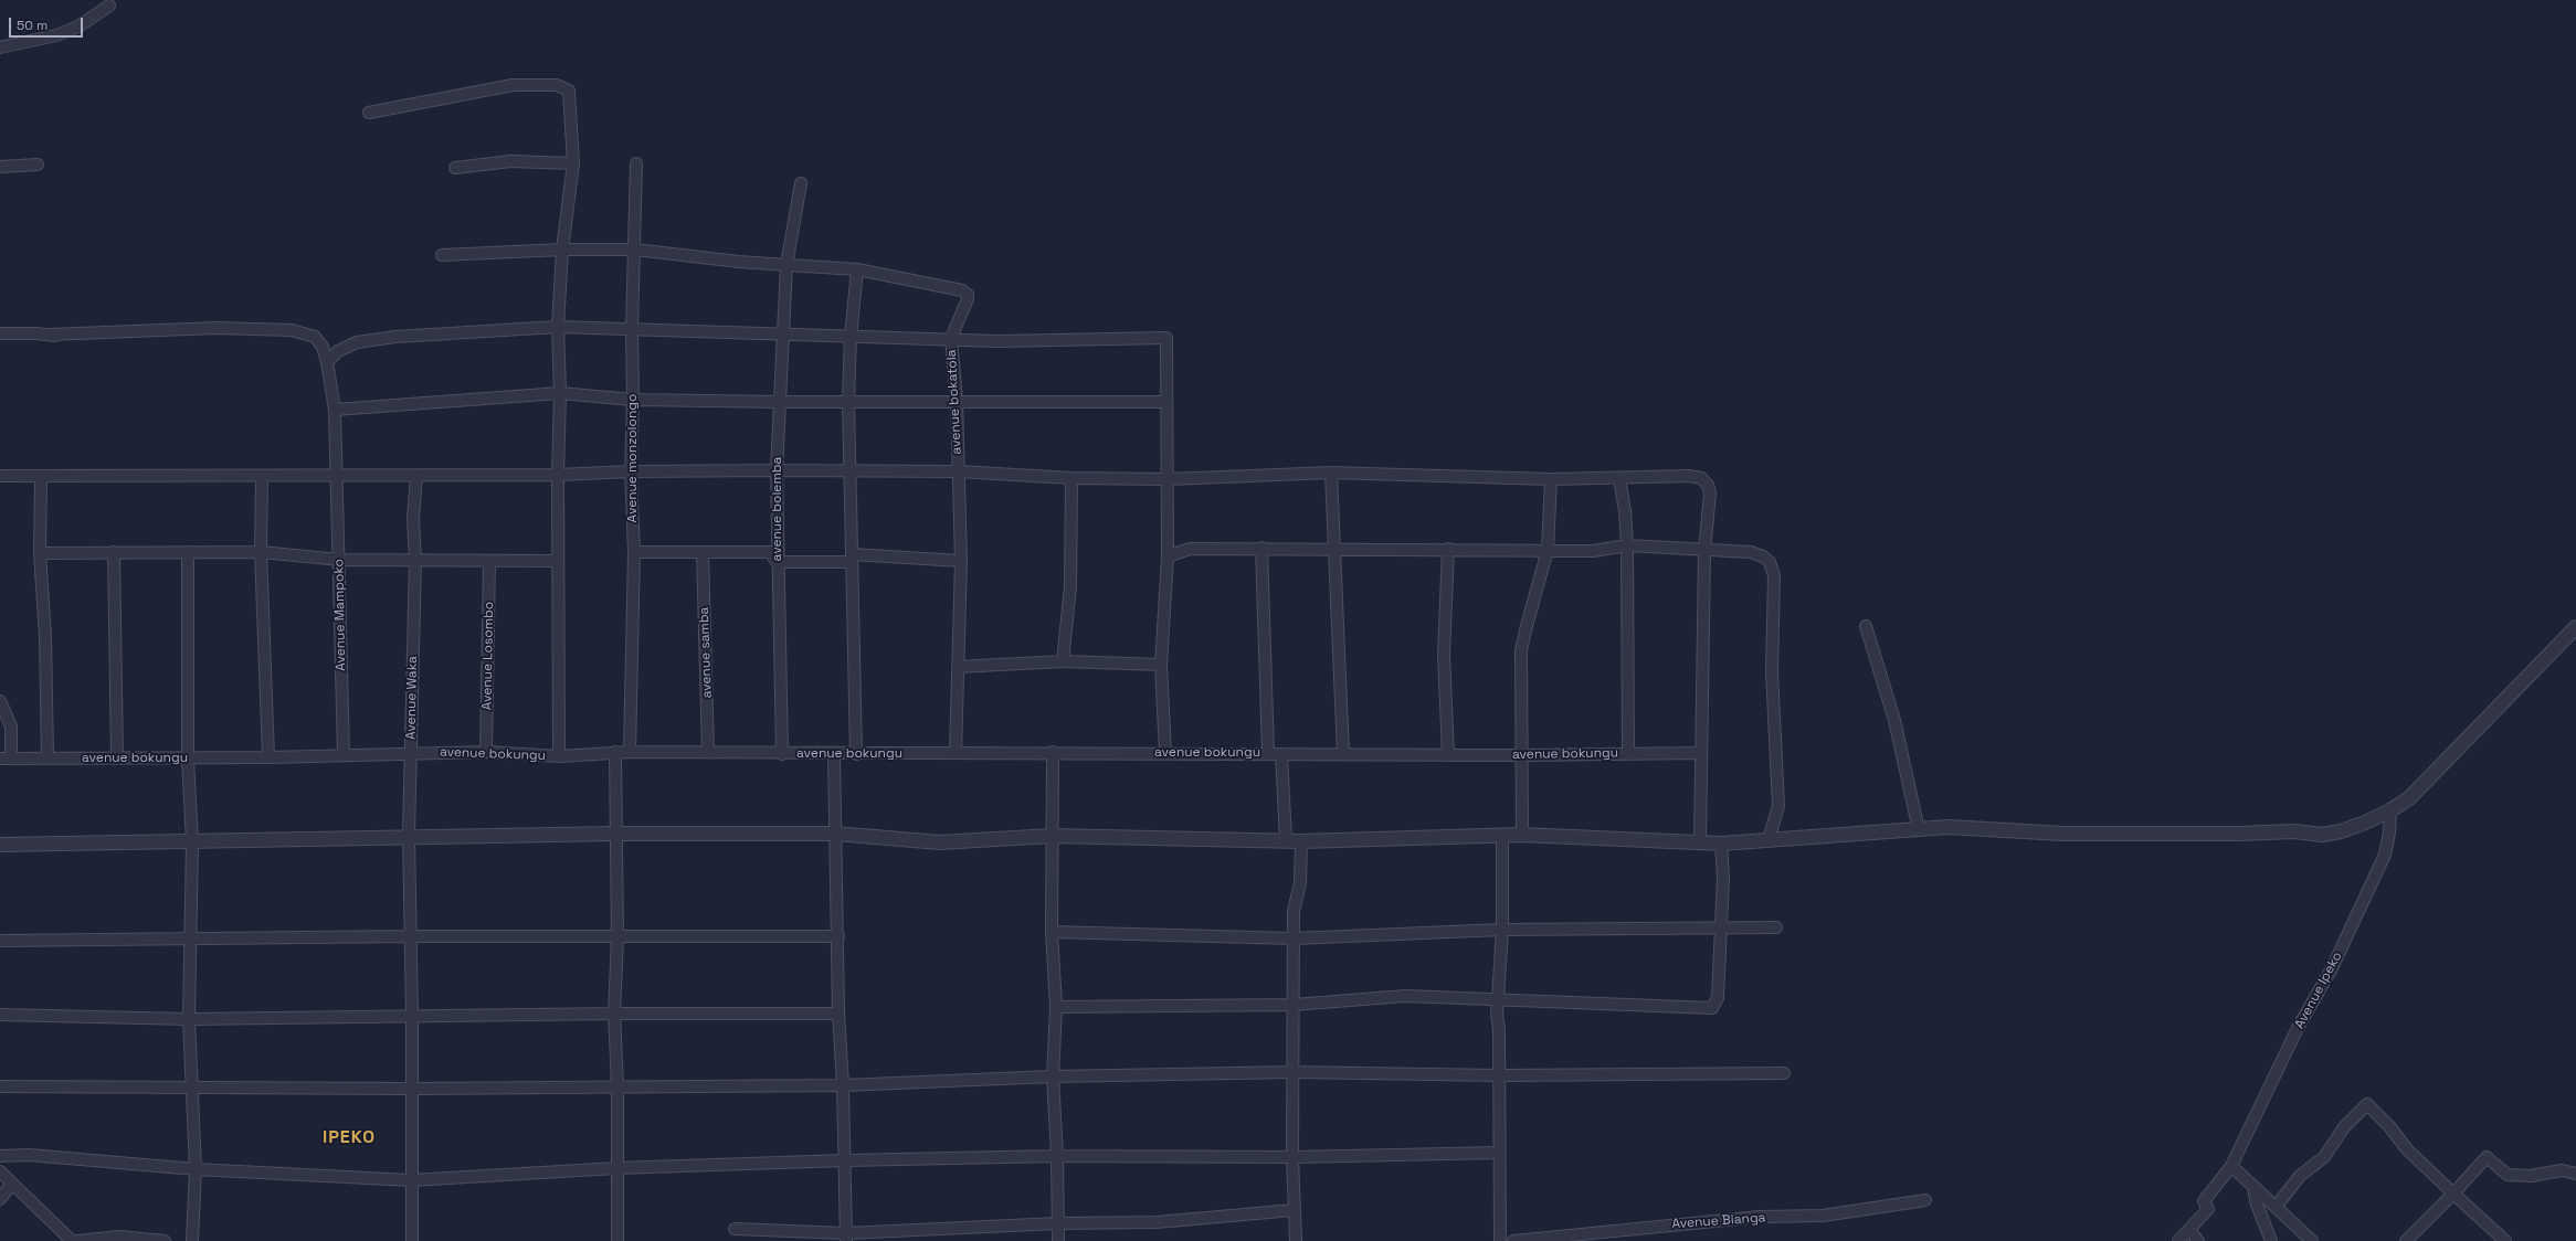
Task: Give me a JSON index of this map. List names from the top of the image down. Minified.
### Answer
{"streets":{"street":["avenue bokatola","Avenue monzolongo","avenue bolemba","Avenue Mampoko","avenue samba","Avenue Losombo","Avenue Waka","avenue bokungu","Avenue Ipeko","Avenue Bianga"]},"crossings":[["avenue bokatola","Avenue monzolongo"],["avenue bokatola","avenue bolemba"],["avenue bokatola","avenue bokungu"],["Avenue monzolongo","avenue bokungu"],["avenue bolemba","avenue bokungu"],["Avenue Mampoko","avenue bokungu"],["avenue samba","avenue bokungu"],["Avenue Losombo","avenue bokungu"],["Avenue Waka","avenue bokungu"]],"districts":["IPEKO"],"scale_bar":"50 m"}
